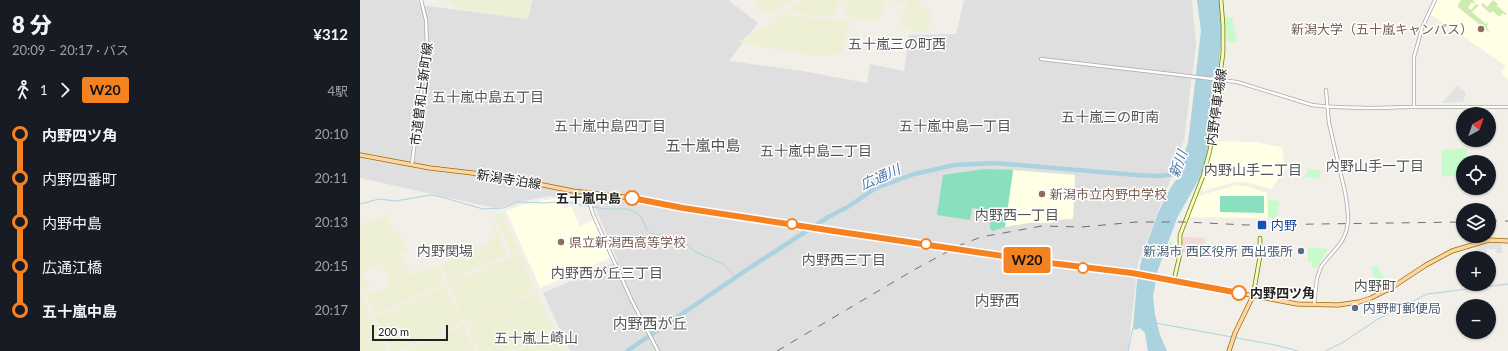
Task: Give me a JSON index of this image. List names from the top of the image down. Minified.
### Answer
{"streets":{"main road":["内野停車場線","新潟寺泊線"],"street":["市道曽和上新町線"]},"crossings":[["市道曽和上新町線","新潟寺泊線"],["内野停車場線","新潟寺泊線"]],"districts":["五十嵐三の町西","五十嵐中島五丁目","五十嵐三の町南","五十嵐中島四丁目","五十嵐中島一丁目","五十嵐中島","五十嵐中島二丁目","内野山手一丁目","内野山手二丁目","内野西一丁目","内野関場","内野西三丁目","内野西が丘三丁目","内野町","内野西","内野西が丘","五十嵐上崎山"],"water":["新川","広通川"],"places":{"other":["新潟大学（五十嵐キャンパス）","新潟市立内野中学校","五十嵐中島","県立新潟西高等学校","新潟市 西区役所 西出張所","内野四ツ角","内野町郵便局"],"transit":["内野"]},"lines":["bus line W20"],"scale_bar":"200 m","north":"top right","page":{"heading":["8 分","20:09 – 20:17 · バス","¥312"],"on_map":"W20","legs":["1","W20","4駅"],"map_buttons":["+","−"],"list":[{"name":"内野四ツ角","value":"20:10"},{"name":"内野四番町","value":"20:11"},{"name":"内野中島","value":"20:13"},{"name":"広通江橋","value":"20:15"},{"name":"五十嵐中島","value":"20:17"}],"scale":"200 m"}}
